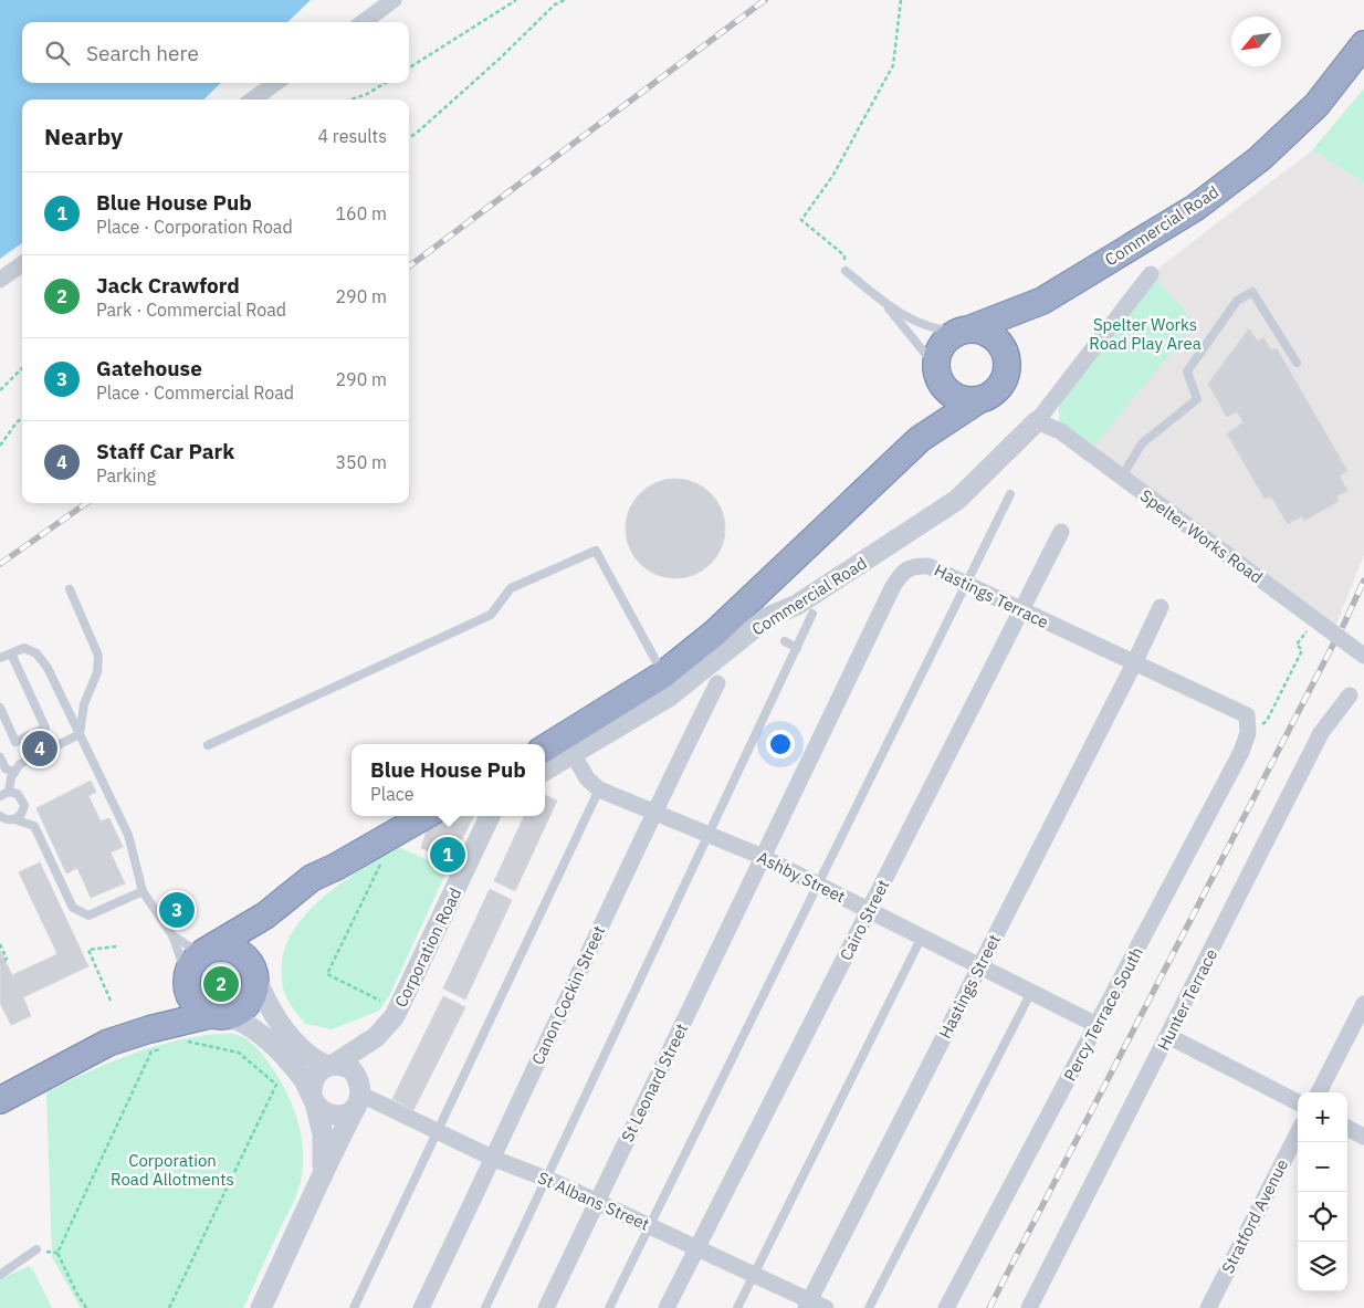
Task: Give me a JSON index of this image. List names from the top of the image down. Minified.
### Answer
{"streets":{"highway":["Commercial Road"],"street":["Spelter Works Road","Hastings Terrace","Ashby Street","Cairo Street","Corporation Road","Hastings Street","Canon Cockin Street","Hunter Terrace","Percy Terrace South","St Leonard Street","St Albans Street","Stratford Avenue"]},"crossings":[["Commercial Road","Spelter Works Road"],["Commercial Road","Ashby Street"],["Hastings Terrace","Ashby Street"],["Hastings Terrace","Cairo Street"],["Hastings Terrace","Hastings Street"],["Hastings Terrace","Percy Terrace South"],["Hastings Terrace","St Leonard Street"],["Ashby Street","Cairo Street"],["Ashby Street","Hastings Street"],["Ashby Street","Canon Cockin Street"],["Ashby Street","Percy Terrace South"],["Ashby Street","St Leonard Street"],["Cairo Street","St Albans Street"],["Corporation Road","St Albans Street"],["Hastings Street","St Albans Street"],["Canon Cockin Street","St Albans Street"],["St Leonard Street","St Albans Street"]],"parks":["Spelter Works Road Play Area","Corporation Road Allotments"],"north":"bottom left","page":{"search":"Search here","heading":["Nearby","4 results"],"list":[{"mark":"1","name":"Blue House Pub","note":"Place · Corporation Road","value":"160 m"},{"mark":"2","name":"Jack Crawford","note":"Park · Commercial Road","value":"290 m"},{"mark":"3","name":"Gatehouse","note":"Place · Commercial Road","value":"290 m"},{"mark":"4","name":"Staff Car Park","note":"Parking","value":"350 m"}],"pins":["4","1","3","2"],"popup":["Blue House Pub","Place"],"map_buttons":["+","−"]}}
